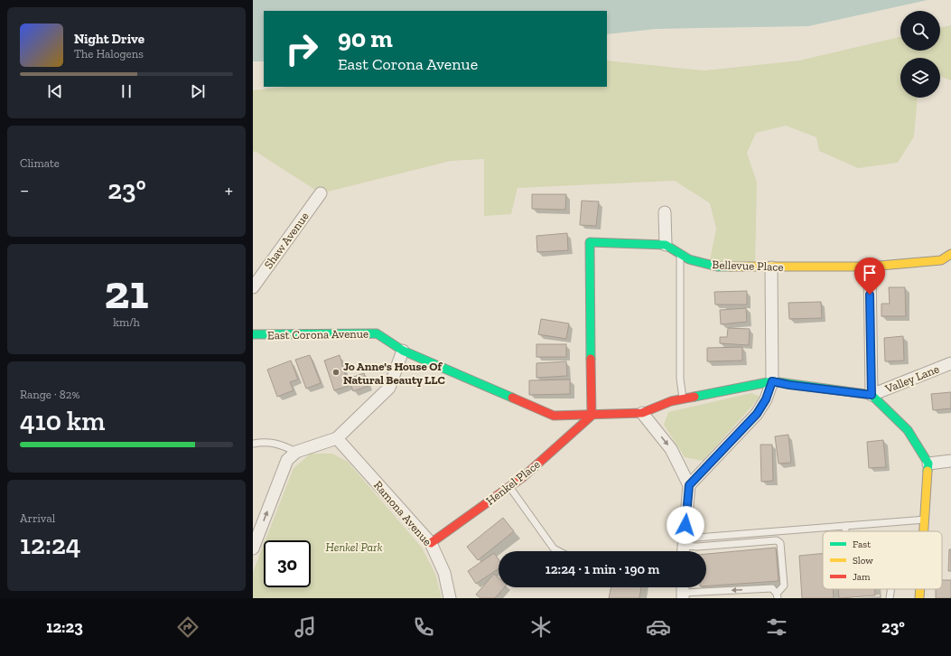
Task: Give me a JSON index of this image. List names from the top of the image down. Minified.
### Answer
{"streets":{"street":["Shaw Avenue","Bellevue Place","East Corona Avenue","Valley Lane","Henkel Place","Ramona Avenue"]},"crossings":[["Bellevue Place","Valley Lane"],["East Corona Avenue","Valley Lane"],["East Corona Avenue","Henkel Place"],["Henkel Place","Ramona Avenue"]],"parks":["Henkel Park"],"places":["Jo Anne's House Of Natural Beauty LLC"],"legend":["Fast","Slow","Jam"],"page":{"turn":["90 m","East Corona Avenue"],"song":["Night Drive","The Halogens"],"tile":["Climate",["21","km/h"],["Range · 82%","410 km"],["Arrival","12:24"]],"heat":["−","23°","+"],"limit":"30","trip":"12:24 · 1 min · 190 m","tabs":["12:23","23°"]}}
